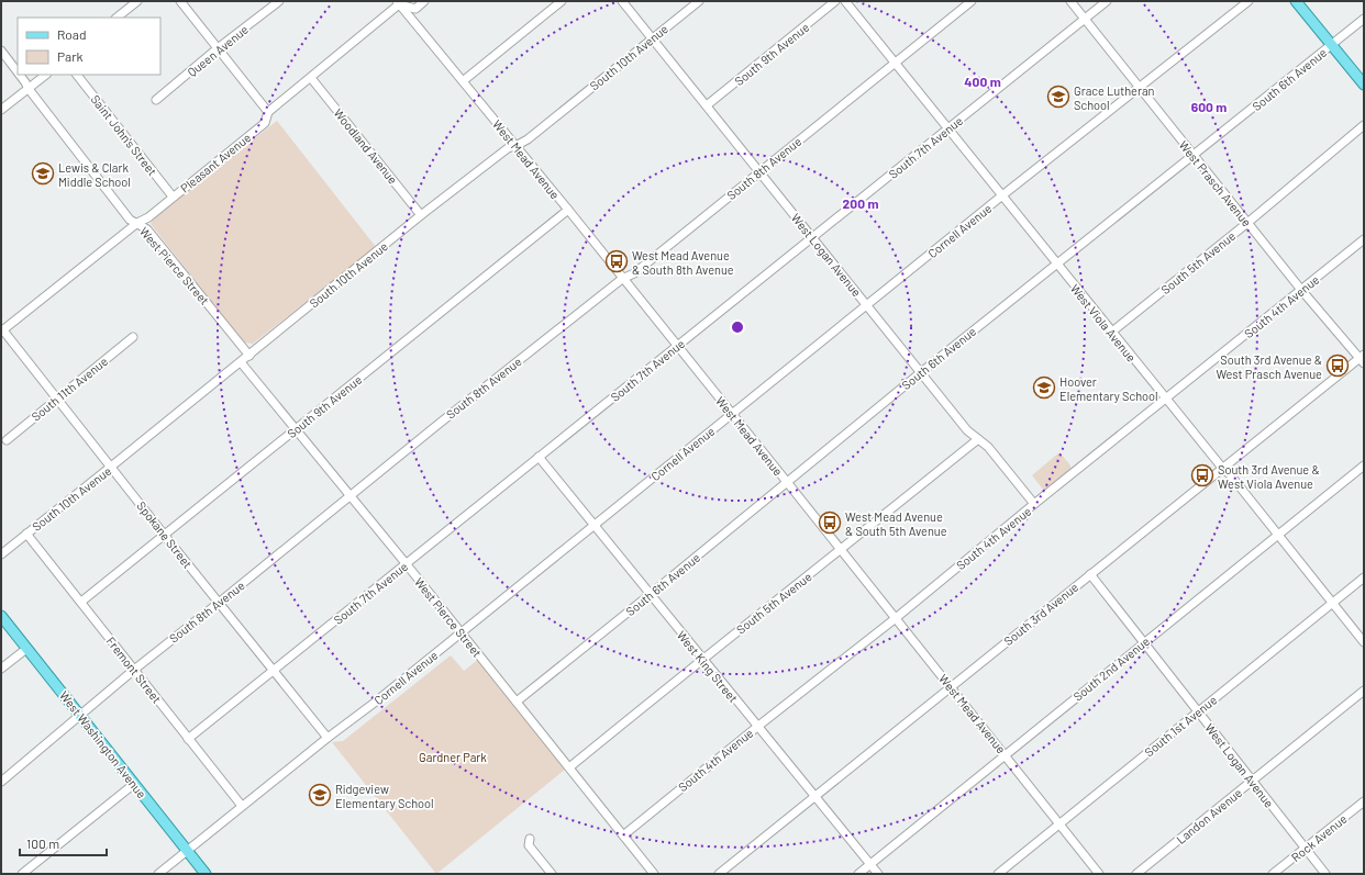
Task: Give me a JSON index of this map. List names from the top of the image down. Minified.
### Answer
{"streets":{"main road":["West Washington Avenue"],"street":["Queen Avenue","South 9th Avenue","South 10th Avenue","South 6th Avenue","Saint John's Street","Woodland Avenue","South 7th Avenue","West Mead Avenue","Pleasant Avenue","South 8th Avenue","West Prasch Avenue","Cornell Avenue","West Logan Avenue","South 5th Avenue","West Pierce Street","South 4th Avenue","West Viola Avenue","South 11th Avenue","Spokane Street","South 3rd Avenue","West King Street","South 2nd Avenue","Fremont Street","South 1st Avenue","Landon Avenue","Rock Avenue"]},"crossings":[["South 9th Avenue","West Mead Avenue"],["South 9th Avenue","West Logan Avenue"],["South 9th Avenue","West Pierce Street"],["South 9th Avenue","Spokane Street"],["South 9th Avenue","Fremont Street"],["South 10th Avenue","Woodland Avenue"],["South 10th Avenue","West Mead Avenue"],["South 10th Avenue","West Logan Avenue"],["South 10th Avenue","West Pierce Street"],["South 10th Avenue","Spokane Street"],["South 10th Avenue","Fremont Street"],["South 6th Avenue","West Mead Avenue"],["South 6th Avenue","West Prasch Avenue"],["South 6th Avenue","West Logan Avenue"],["South 6th Avenue","West Pierce Street"],["South 6th Avenue","West Viola Avenue"],["South 6th Avenue","West King Street"],["Saint John's Street","Pleasant Avenue"],["Woodland Avenue","Pleasant Avenue"],["South 7th Avenue","West Mead Avenue"],["South 7th Avenue","West Prasch Avenue"],["South 7th Avenue","West Logan Avenue"],["South 7th Avenue","West Pierce Street"],["South 7th Avenue","West Viola Avenue"],["South 7th Avenue","Spokane Street"],["South 7th Avenue","West King Street"],["South 7th Avenue","Fremont Street"],["West Mead Avenue","Pleasant Avenue"],["West Mead Avenue","South 8th Avenue"],["West Mead Avenue","Cornell Avenue"],["West Mead Avenue","South 5th Avenue"],["West Mead Avenue","South 4th Avenue"],["West Mead Avenue","South 3rd Avenue"],["West Mead Avenue","South 2nd Avenue"],["West Mead Avenue","South 1st Avenue"],["Pleasant Avenue","West Pierce Street"],["Pleasant Avenue","Spokane Street"],["South 8th Avenue","West Logan Avenue"],["South 8th Avenue","West Pierce Street"],["South 8th Avenue","West Viola Avenue"],["South 8th Avenue","Spokane Street"],["South 8th Avenue","Fremont Street"],["South 8th Avenue","West Washington Avenue"],["West Prasch Avenue","Cornell Avenue"],["West Prasch Avenue","South 5th Avenue"],["West Prasch Avenue","South 4th Avenue"],["West Prasch Avenue","South 3rd Avenue"],["Cornell Avenue","West Logan Avenue"],["Cornell Avenue","West Pierce Street"],["Cornell Avenue","West Viola Avenue"],["Cornell Avenue","Spokane Street"],["Cornell Avenue","West King Street"],["Cornell Avenue","Fremont Street"],["Cornell Avenue","West Washington Avenue"],["West Logan Avenue","South 5th Avenue"],["West Logan Avenue","South 4th Avenue"],["West Logan Avenue","South 3rd Avenue"],["West Logan Avenue","South 2nd Avenue"],["West Logan Avenue","South 1st Avenue"],["West Logan Avenue","Landon Avenue"],["West Logan Avenue","Rock Avenue"],["South 5th Avenue","West Pierce Street"],["South 5th Avenue","West Viola Avenue"],["South 5th Avenue","West King Street"],["West Pierce Street","South 4th Avenue"],["South 4th Avenue","West Viola Avenue"],["South 4th Avenue","West King Street"],["West Viola Avenue","South 3rd Avenue"],["West Viola Avenue","South 2nd Avenue"],["West Viola Avenue","South 1st Avenue"],["South 11th Avenue","Spokane Street"],["South 3rd Avenue","West King Street"],["West King Street","South 2nd Avenue"]],"parks":["Gardner Park"],"places":{"school or university":["Grace Lutheran School","Lewis & Clark Middle School","Hoover Elementary School","Ridgeview Elementary School"],"bus stop":["West Mead Avenue & South 8th Avenue","South 3rd Avenue & West Prasch Avenue","South 3rd Avenue & West Viola Avenue","West Mead Avenue & South 5th Avenue"]},"legend":["Road","Park"],"scale_bar":"100 m","rings":["400 m","600 m","200 m"]}
